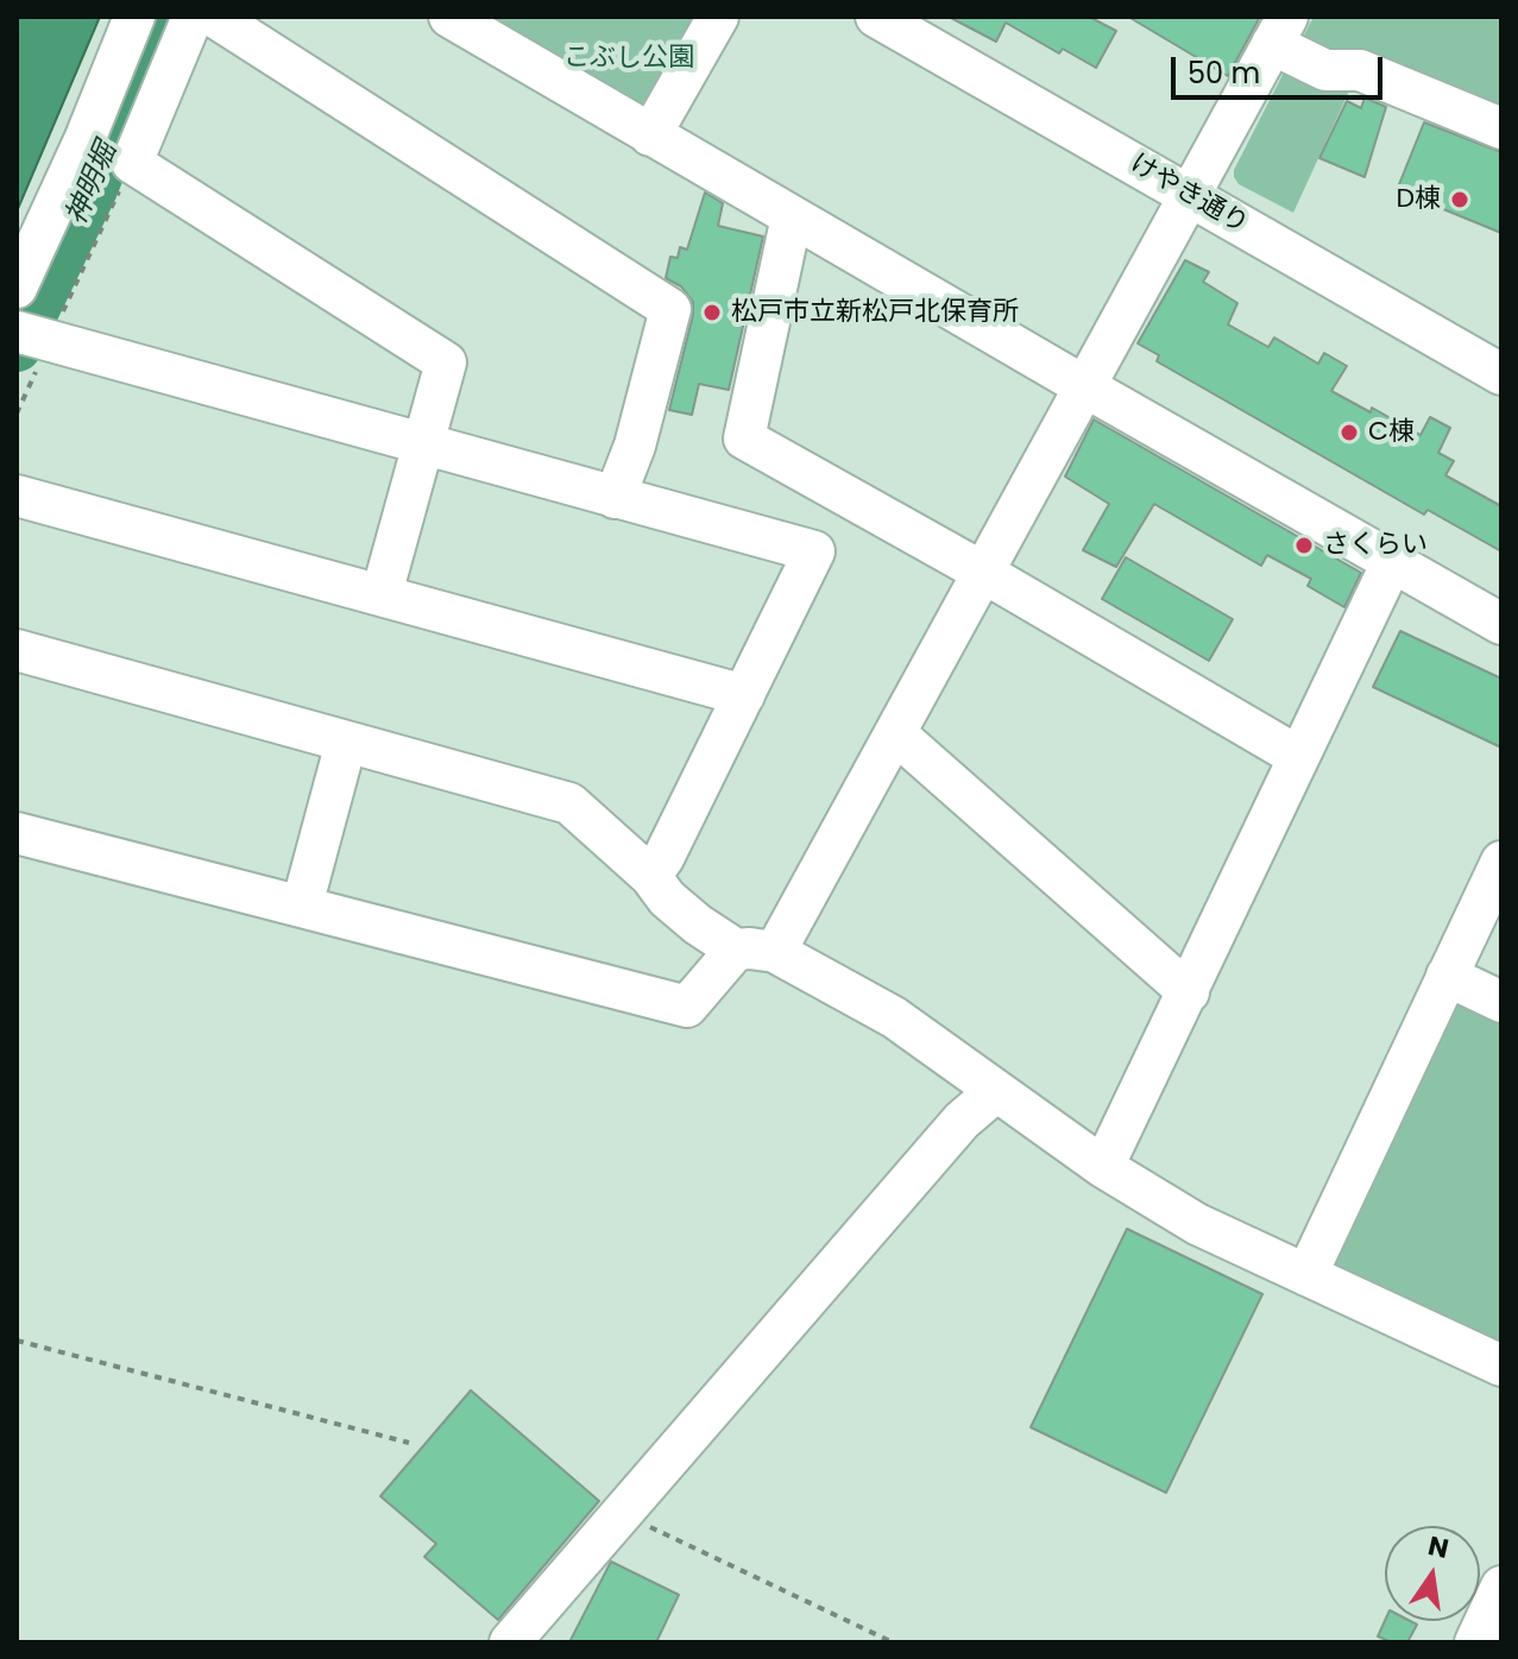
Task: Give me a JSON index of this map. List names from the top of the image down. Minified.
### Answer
{"streets":{"street":["けやき通り"]},"water":["神明堀"],"parks":["こぶし公園"],"places":["D棟","松戸市立新松戸北保育所","C棟","さくらい"],"scale_bar":"50 m","north":"top"}
